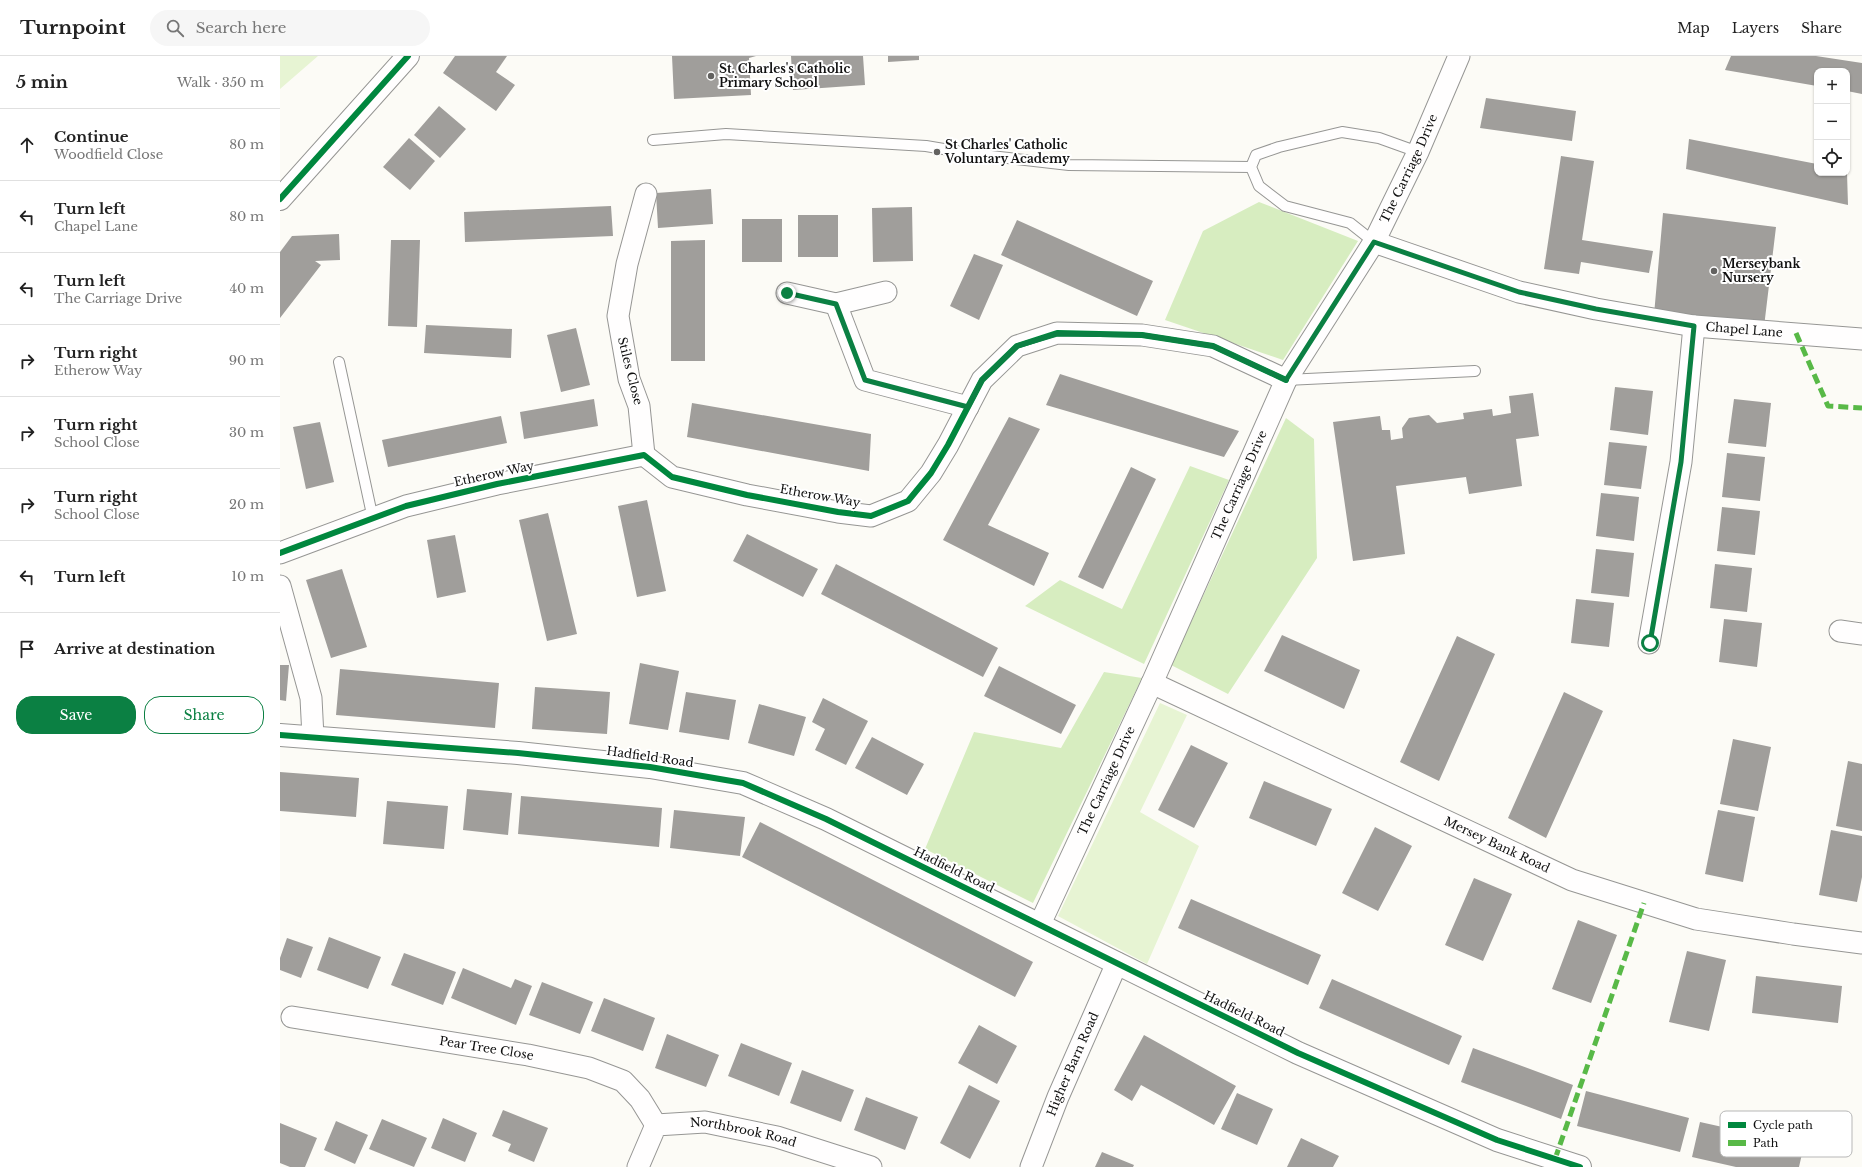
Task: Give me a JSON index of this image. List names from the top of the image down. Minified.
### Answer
{"streets":{"street":["The Carriage Drive","Chapel Lane","Stiles Close","Etherow Way","Hadfield Road","Mersey Bank Road","Pear Tree Close","Higher Barn Road","Northbrook Road"]},"crossings":[["The Carriage Drive","Chapel Lane"],["The Carriage Drive","Etherow Way"],["The Carriage Drive","Hadfield Road"],["The Carriage Drive","Mersey Bank Road"],["Stiles Close","Etherow Way"],["Hadfield Road","Higher Barn Road"],["Pear Tree Close","Northbrook Road"]],"places":["St. Charles's Catholic Primary School","St Charles' Catholic Voluntary Academy","Merseybank Nursery"],"legend":["Cycle path","Path"],"page":{"header":"Turnpoint","search":"Search here","nav":["Map","Layers","Share"],"heading":["5 min","Walk · 350 m"],"map_buttons":["+","−"],"list":[["Continue","Woodfield Close","80 m"],["Turn left","Chapel Lane","80 m"],["Turn left","The Carriage Drive","40 m"],["Turn right","Etherow Way","90 m"],["Turn right","School Close","30 m"],["Turn right","School Close","20 m"],["Turn left","10 m"],"Arrive at destination"],"buttons":["Save","Share"]}}
